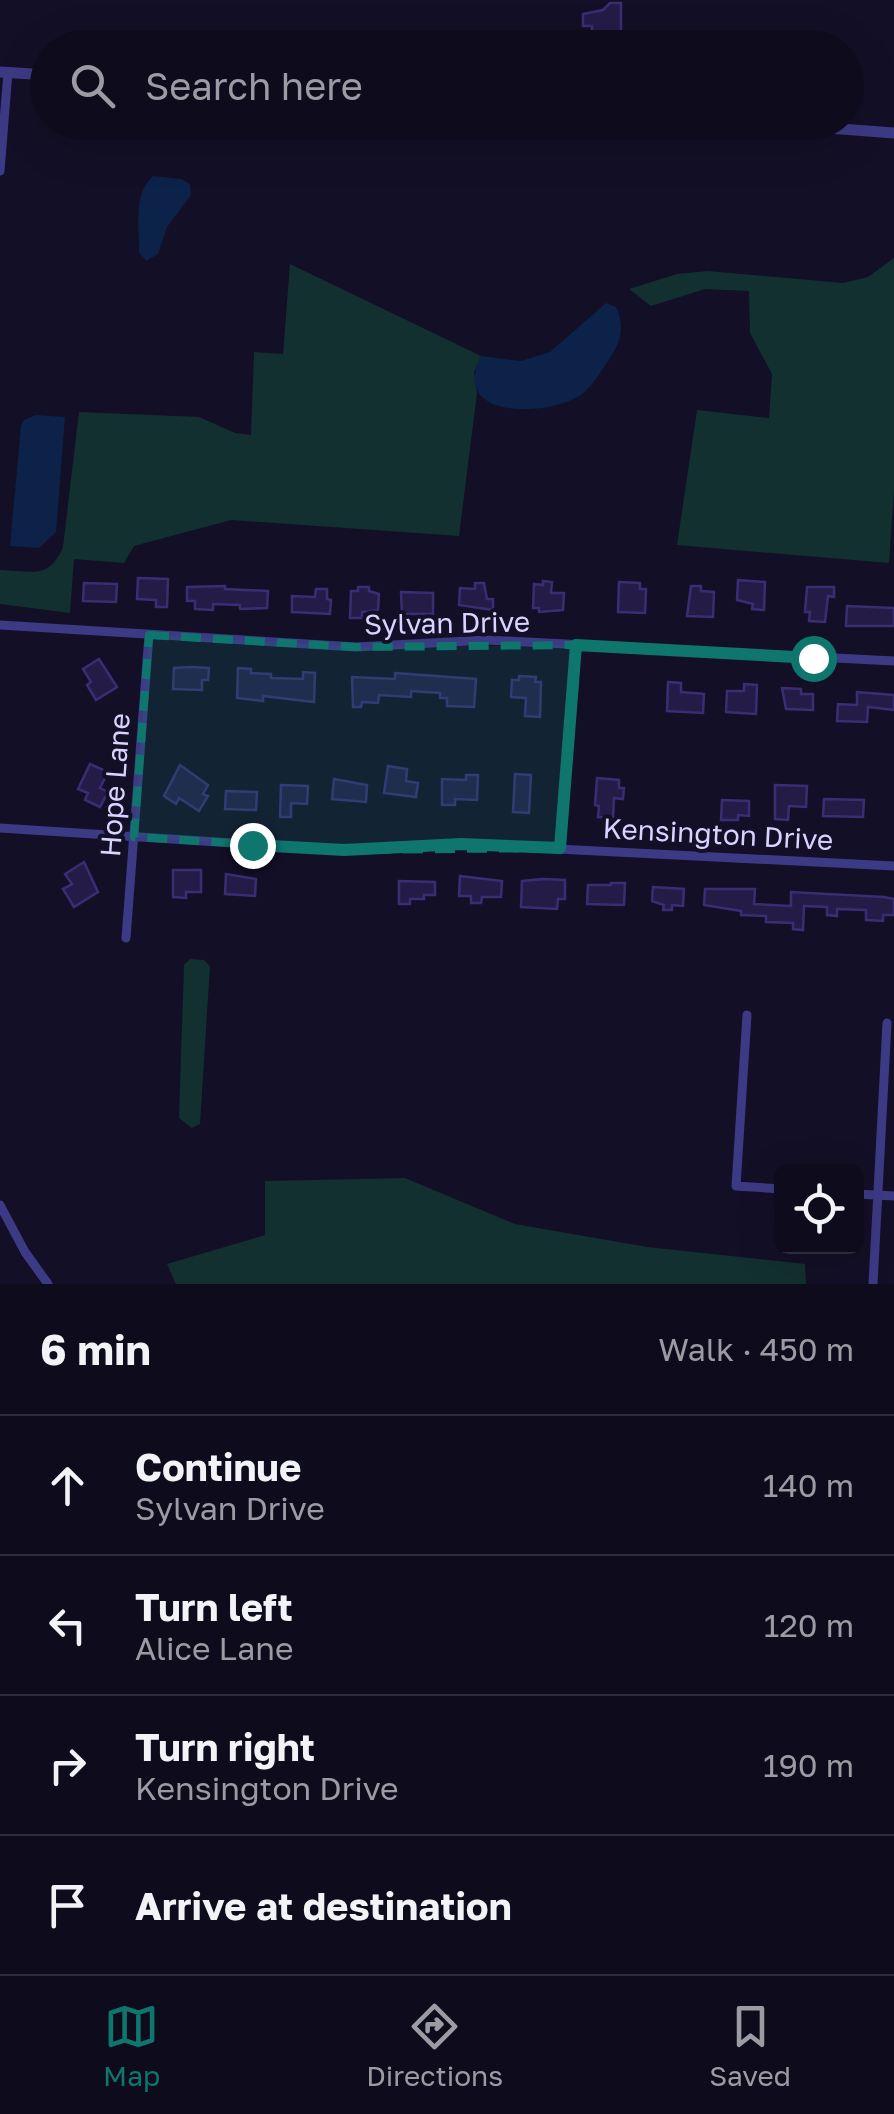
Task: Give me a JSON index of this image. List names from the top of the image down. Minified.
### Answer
{"streets":{"street":["Sylvan Drive","Hope Lane","Kensington Drive"]},"crossings":[["Sylvan Drive","Hope Lane"],["Hope Lane","Kensington Drive"]],"page":{"search":"Search here","heading":["6 min","Walk · 450 m"],"list":[["Continue","Sylvan Drive","140 m"],["Turn left","Alice Lane","120 m"],["Turn right","Kensington Drive","190 m"],"Arrive at destination"],"nav":["Map","Directions","Saved"]}}
